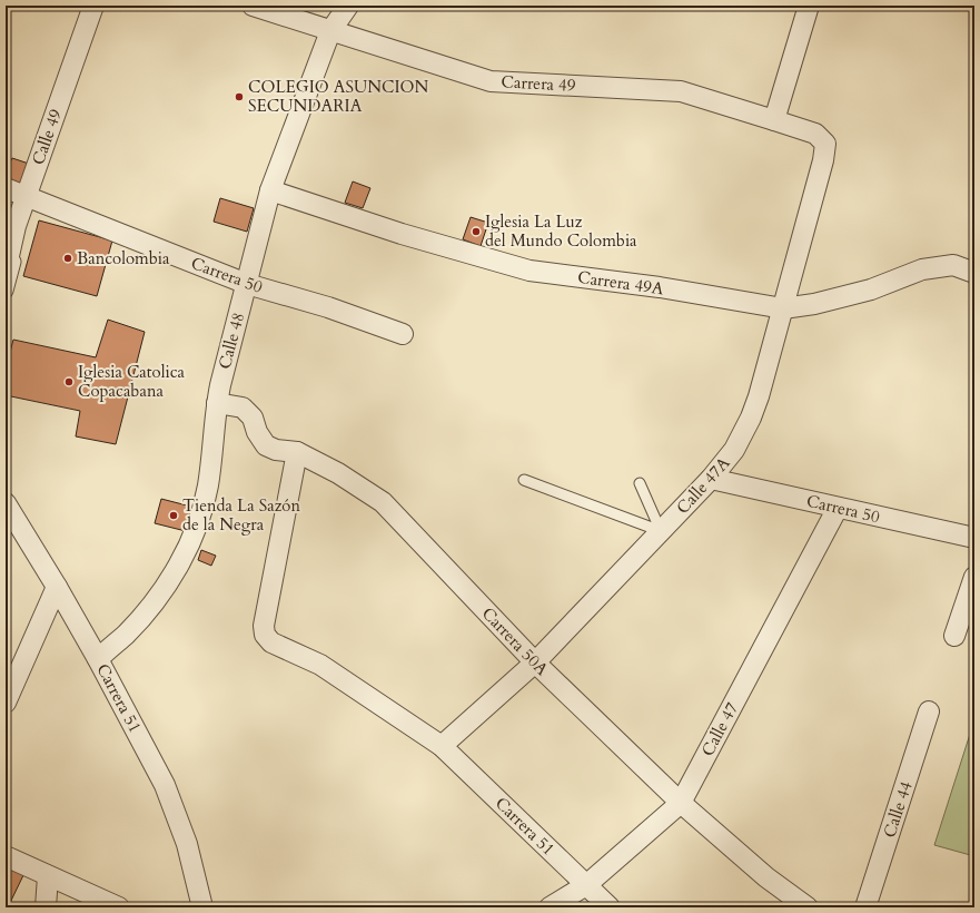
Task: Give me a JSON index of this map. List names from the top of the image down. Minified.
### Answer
{"streets":{"street":["Carrera 49","Calle 49","Carrera 50","Carrera 49A","Calle 48","Calle 47A","Carrera 50A","Carrera 51","Calle 47","Calle 44"]},"crossings":[["Carrera 49","Calle 48"],["Carrera 49","Calle 47A"],["Calle 49","Carrera 50"],["Carrera 50","Calle 48"],["Carrera 50","Calle 47A"],["Carrera 50","Calle 47"],["Carrera 49A","Calle 48"],["Carrera 49A","Calle 47A"],["Calle 48","Carrera 50A"],["Calle 48","Carrera 51"],["Calle 47A","Carrera 50A"],["Calle 47A","Carrera 51"],["Carrera 50A","Carrera 51"],["Carrera 50A","Calle 47"],["Carrera 51","Calle 47"]],"places":["COLEGIO ASUNCION SECUNDARIA","Iglesia La Luz del Mundo Colombia","Bancolombia","Iglesia Catolica Copacabana","Tienda La Sazón de la Negra"]}
